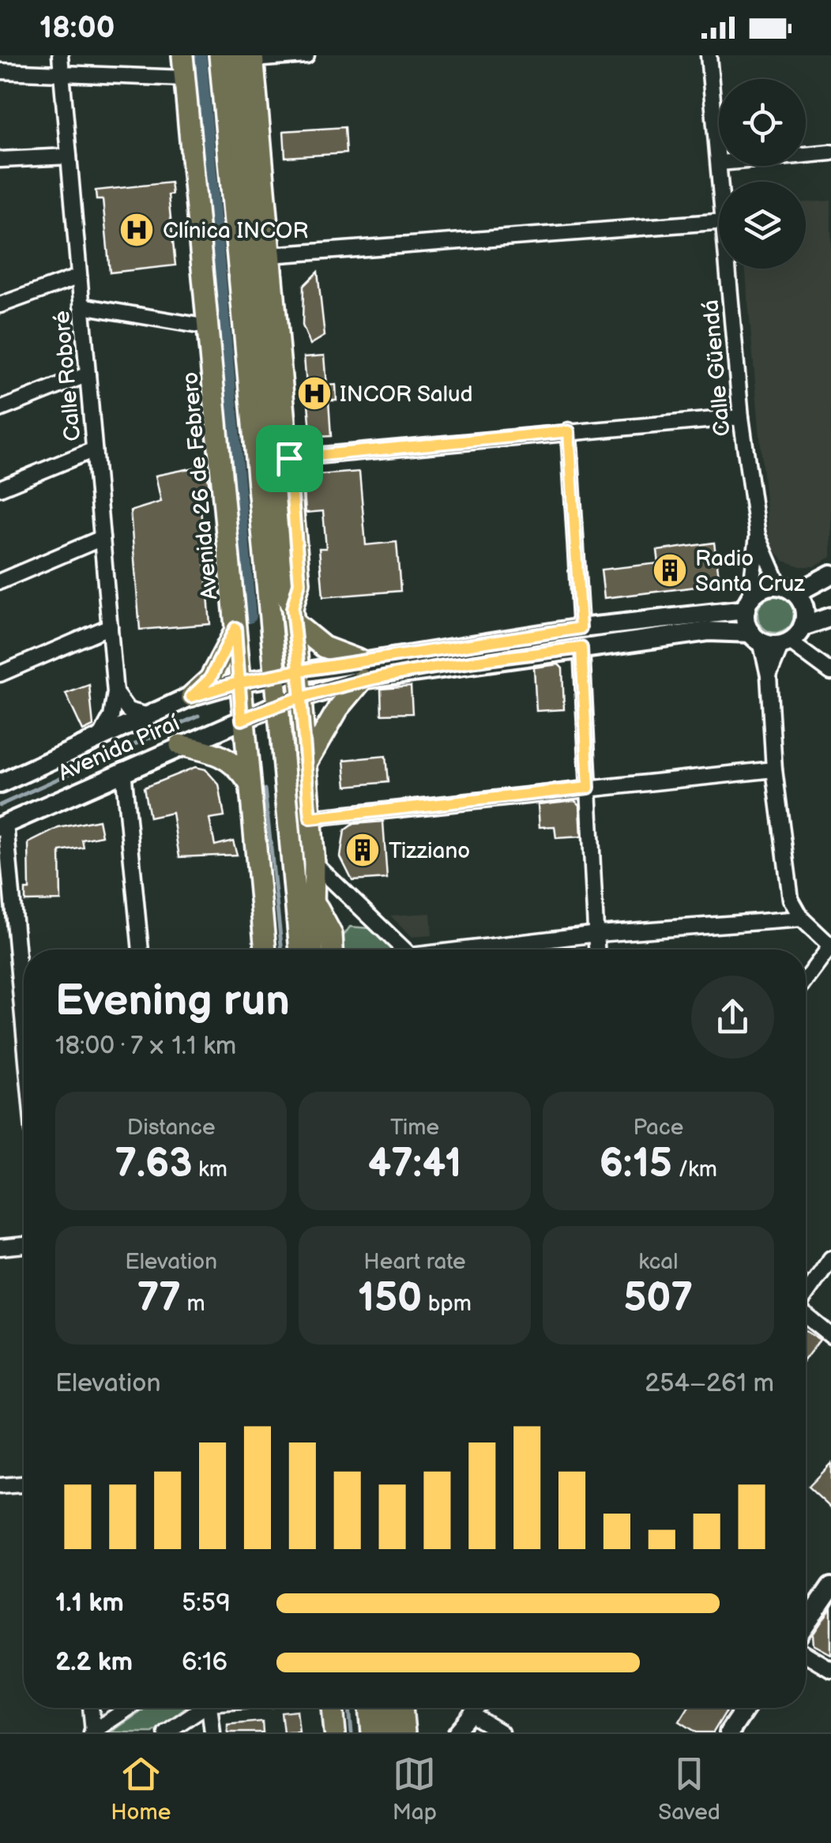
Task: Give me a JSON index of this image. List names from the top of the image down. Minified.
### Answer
{"streets":{"main road":["Avenida 26 de Febrero"],"street":["Calle Güendá","Calle Roboré","Avenida Piraí"]},"crossings":[["Calle Roboré","Avenida Piraí"],["Avenida 26 de Febrero","Avenida Piraí"]],"places":{"hospital":["Clínica INCOR","INCOR Salud"],"building":["Radio Santa Cruz","Tizziano"]},"page":{"status":"18:00","heading":["Evening run","18:00 · 7 × 1.1 km"],"stats":[["Distance","7.63 km"],["Time","47:41"],["Pace","6:15 /km"],["Elevation","77 m"],["Heart rate","150 bpm"],["kcal","507"]],"chart":["Elevation","254–261 m"],"list":[{"name":"1.1 km","note":"5:59"},{"name":"2.2 km","note":"6:16"}],"tabs":["Home","Map","Saved"]}}
